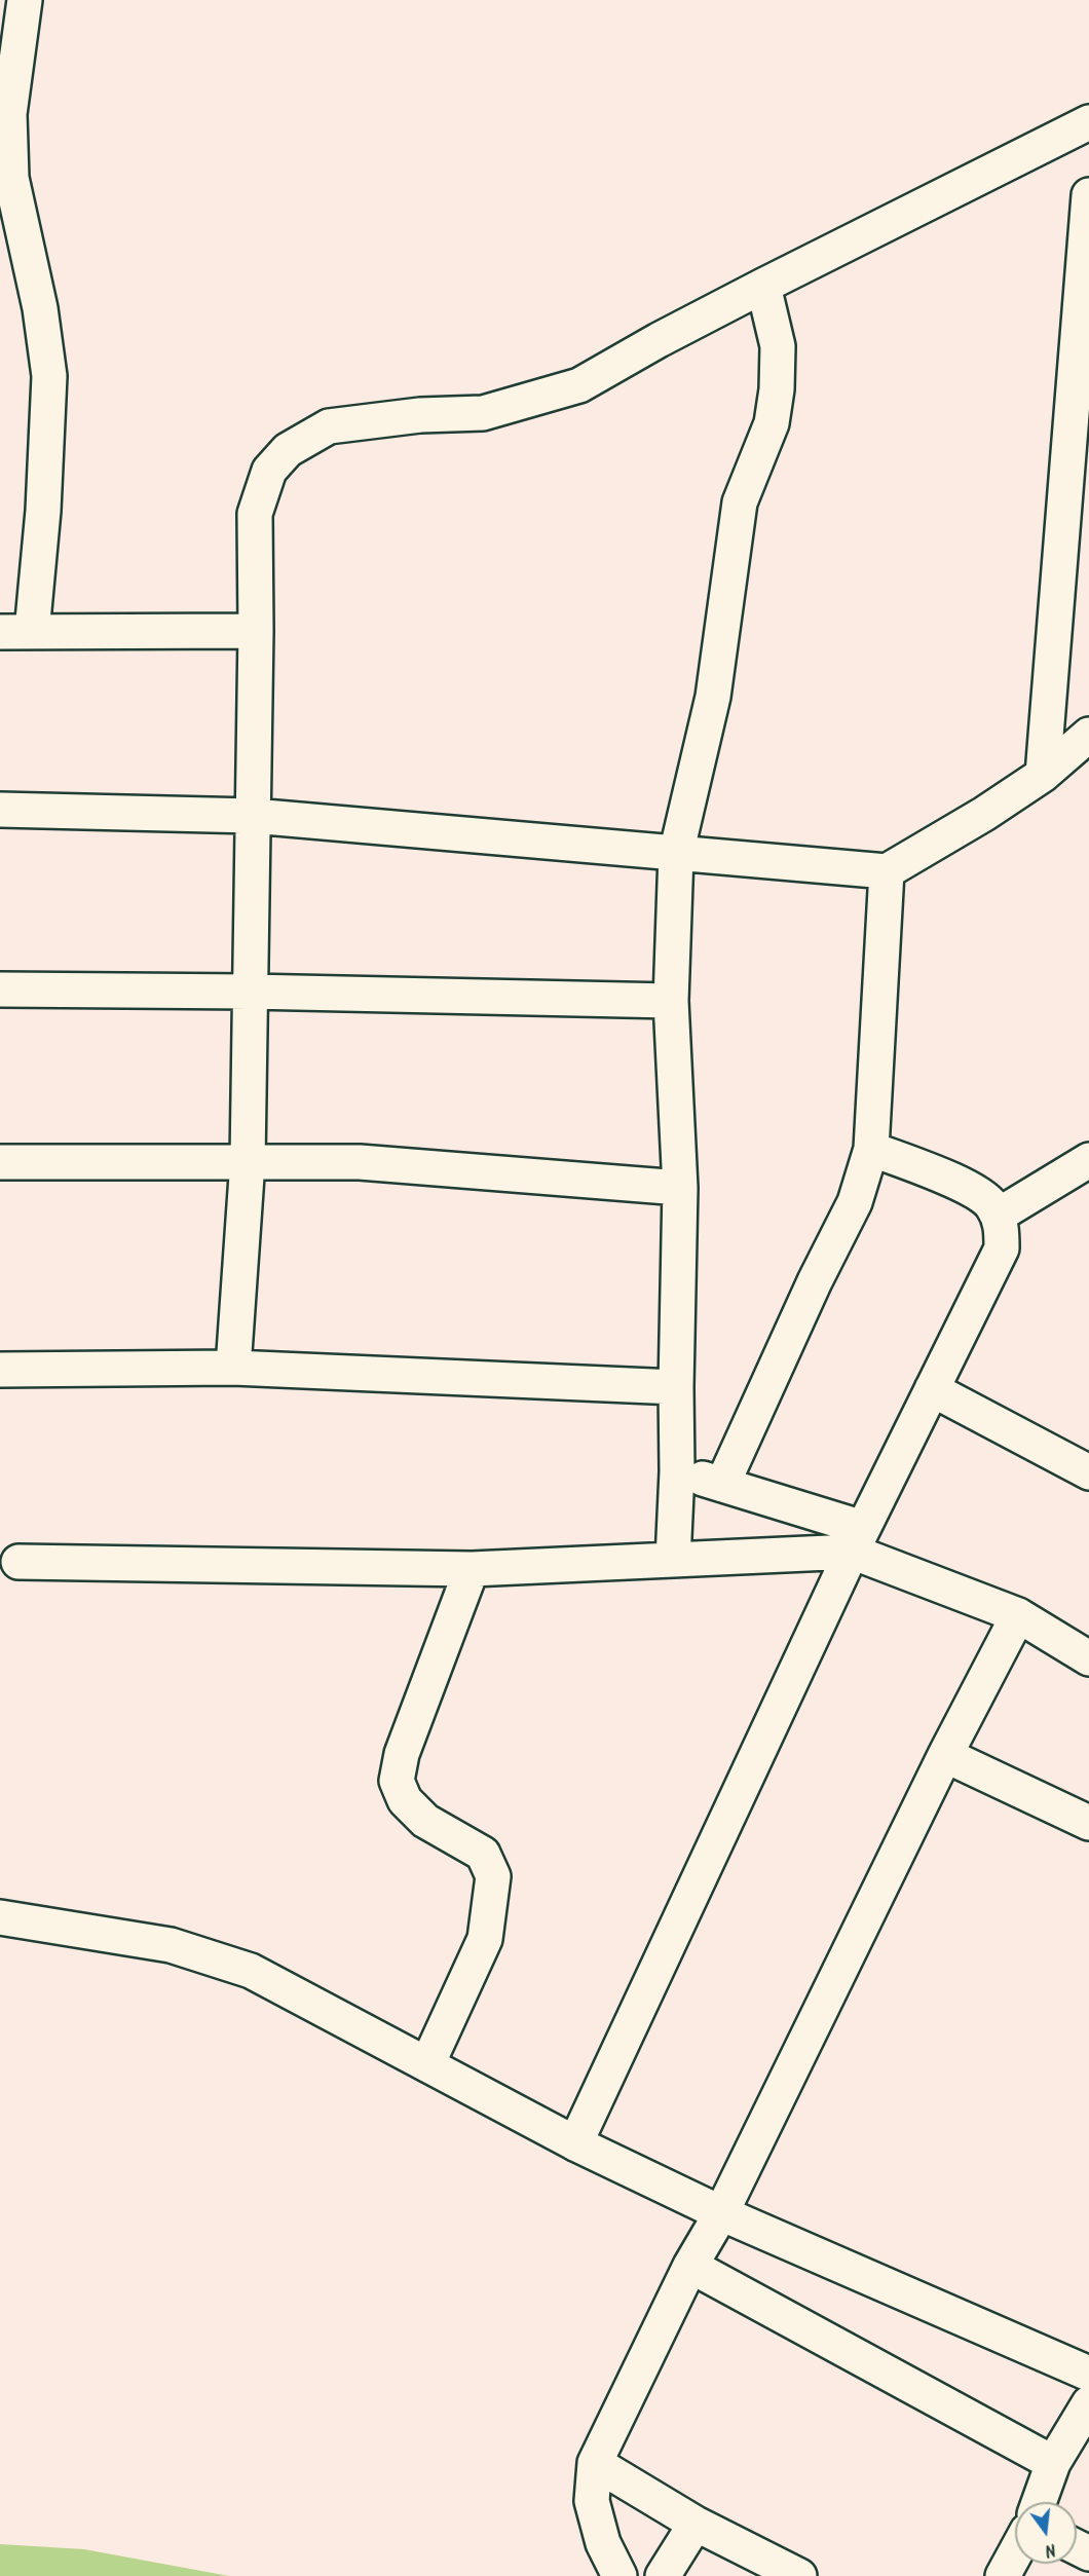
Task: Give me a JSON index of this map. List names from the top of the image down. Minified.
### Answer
{"north":"bottom"}
